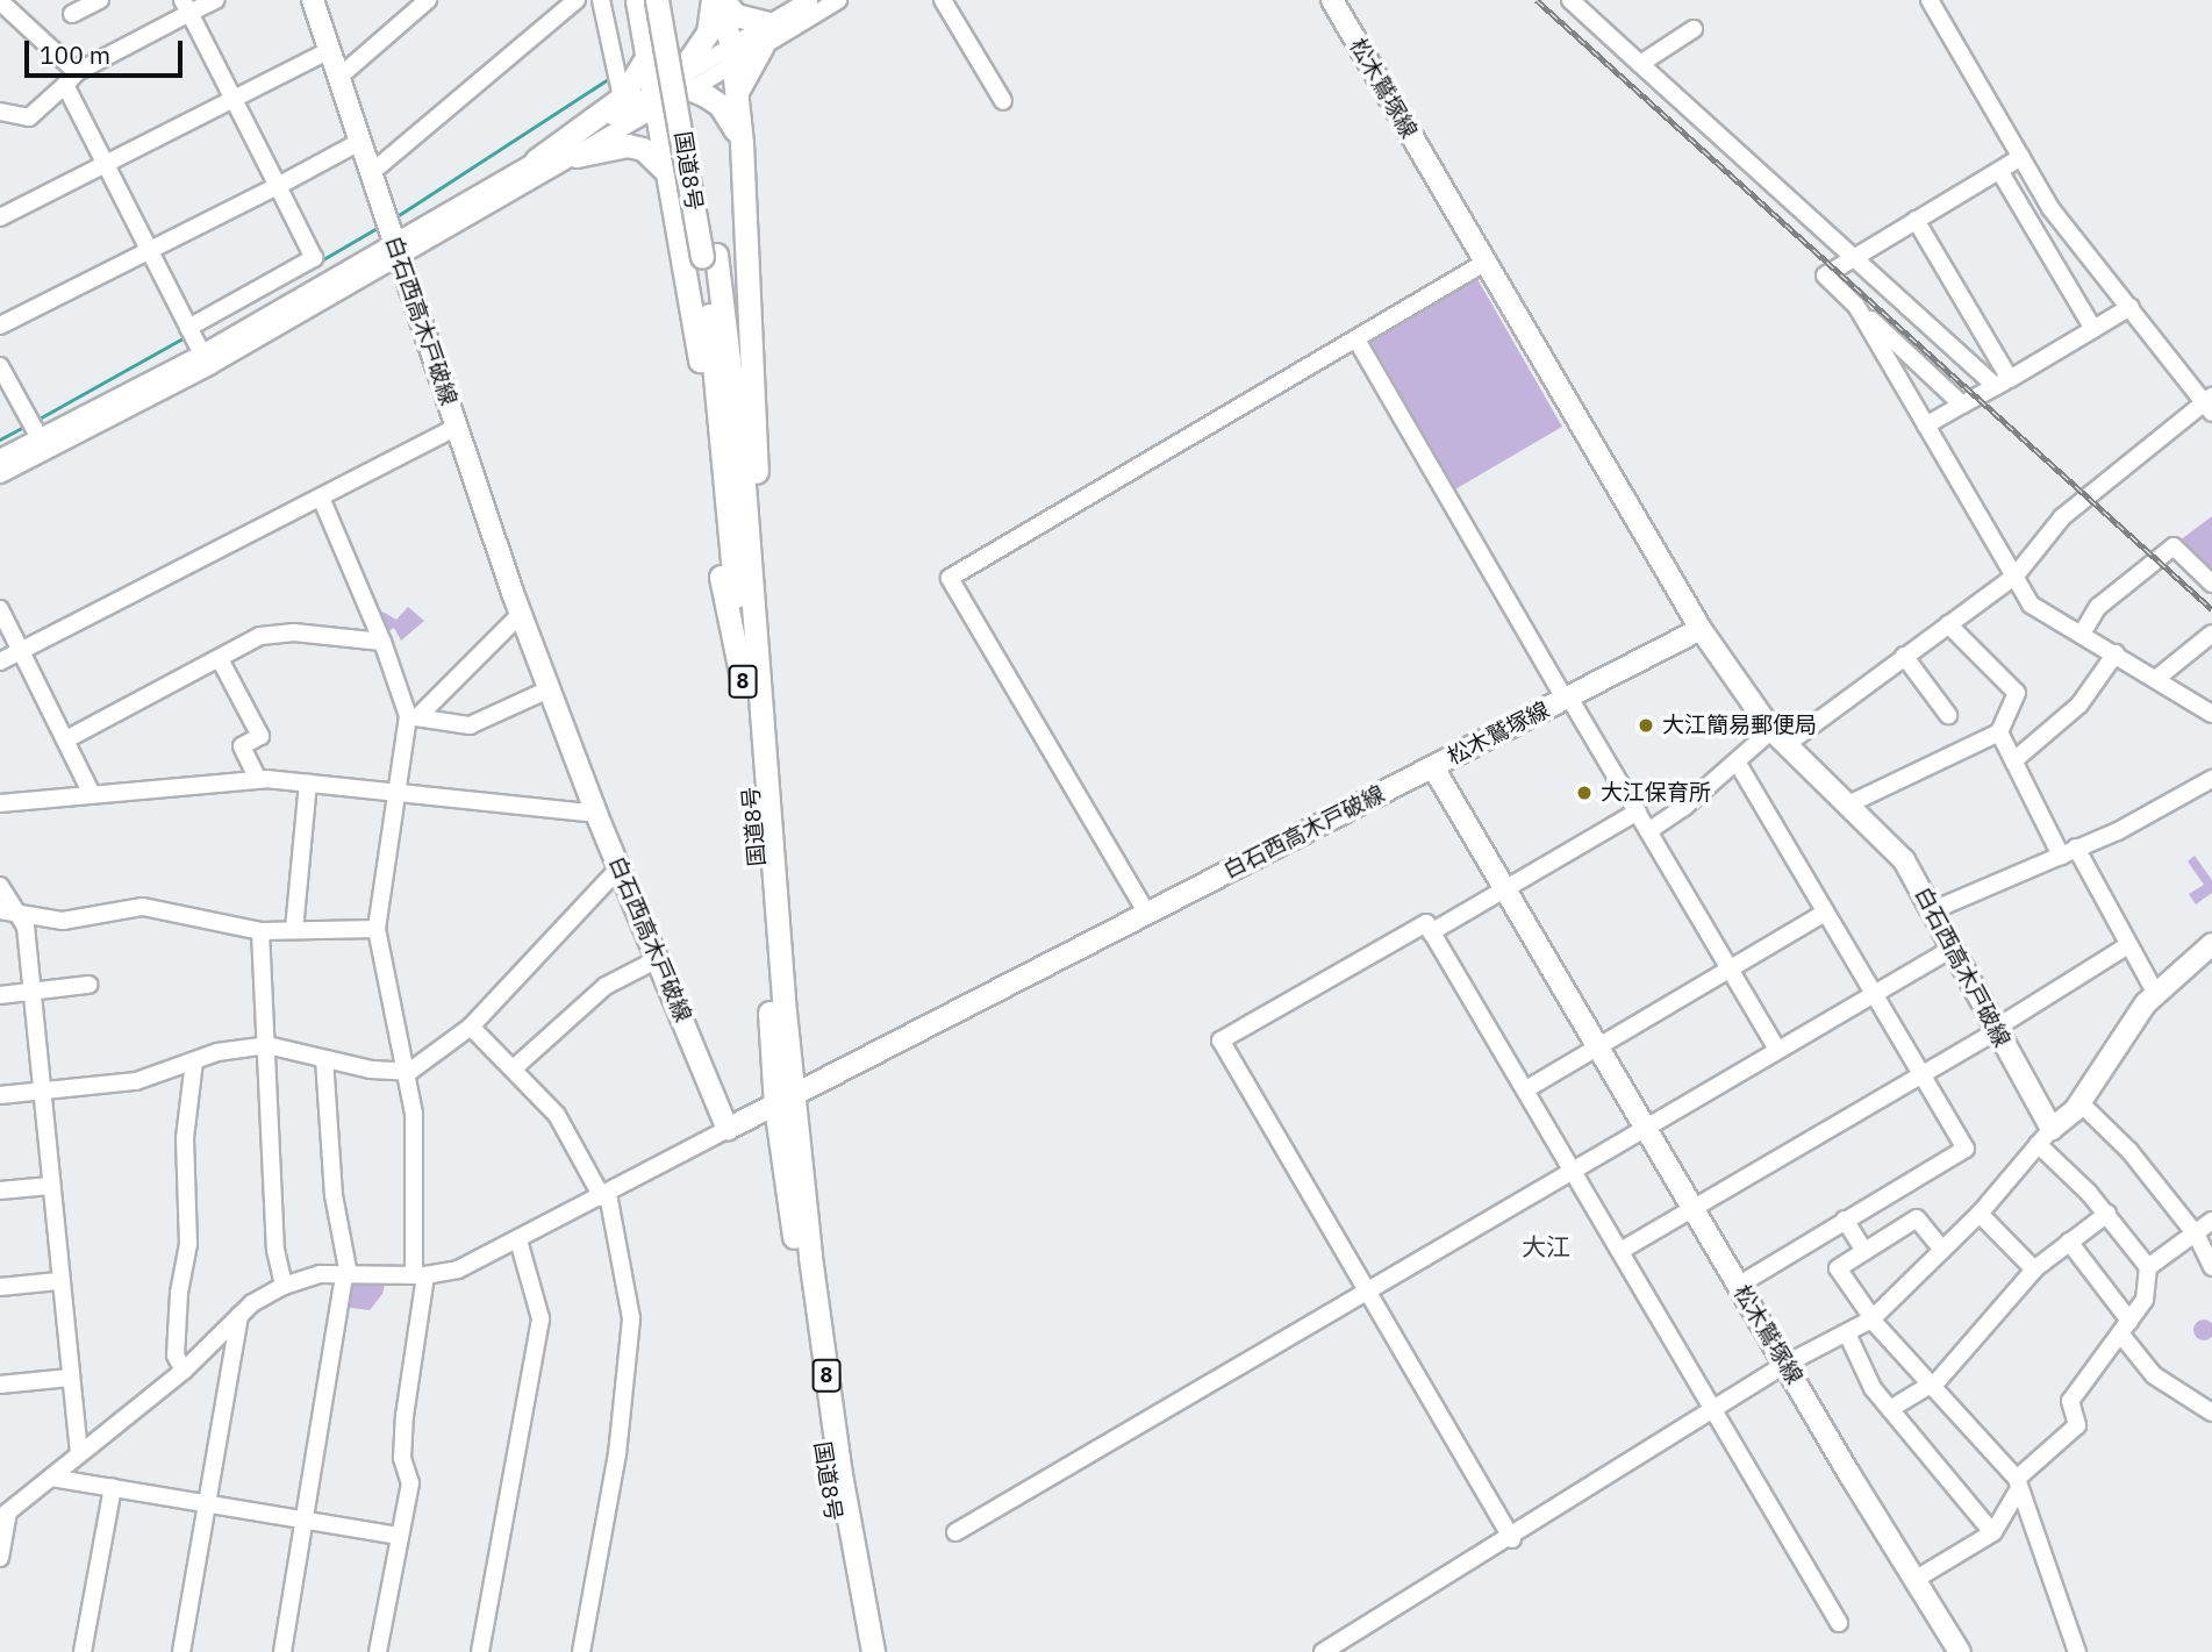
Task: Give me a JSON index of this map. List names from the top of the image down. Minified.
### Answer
{"streets":{"highway":["国道8号","8"],"main road":["松木鷲塚線","白石西高木戸破線"]},"crossings":[["松木鷲塚線","白石西高木戸破線"],["国道8号","白石西高木戸破線"]],"districts":["大江"],"places":["大江簡易郵便局","大江保育所"],"scale_bar":"100 m"}
